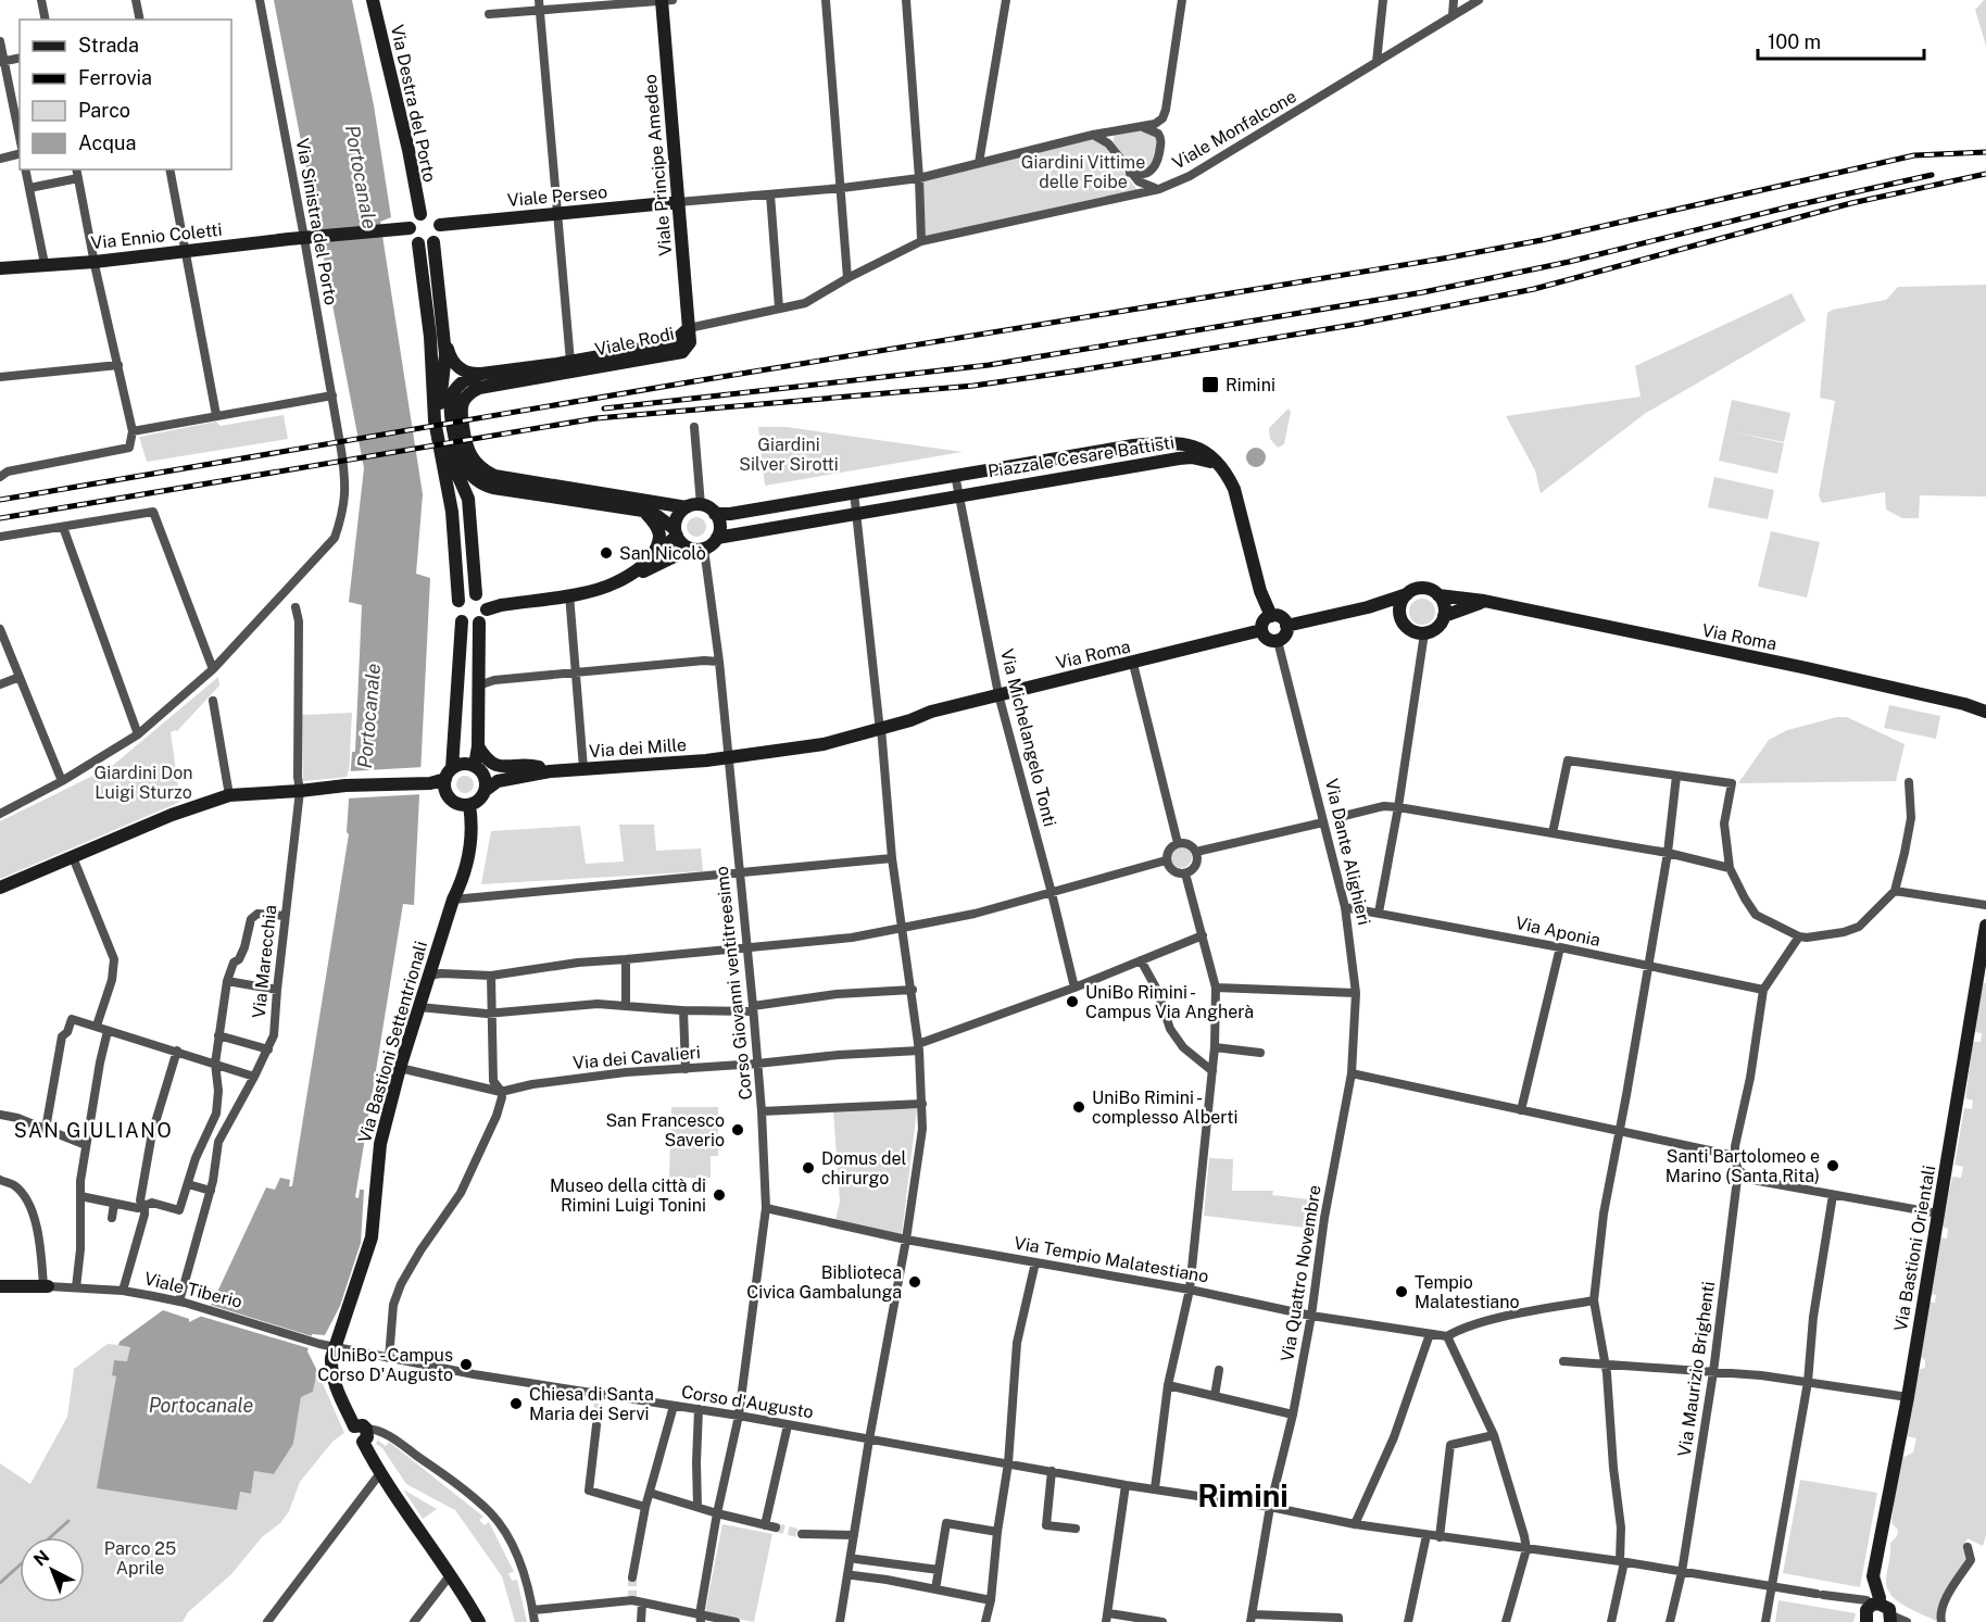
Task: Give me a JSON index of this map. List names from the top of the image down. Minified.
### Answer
{"streets":{"street":["Via Destra del Porto","Viale Monfalcone","Viale Principe Amedeo","Viale Perseo","Via Sinistra del Porto","Via Ennio Coletti","Viale Rodi","Piazzale Cesare Battisti","Via Roma","Via Michelangelo Tonti","Via dei Mille","Via Dante Alighieri","Via Aponia","Via Marecchia","Corso Giovanni ventitreesimo","Via Bastioni Settentrionali","Via dei Cavalieri","Via Bastioni Orientali","Via Tempio Malatestiano","Via Quattro Novembre","Viale Tiberio","Via Maurizio Brighenti","Corso d'Augusto"]},"crossings":[["Via Destra del Porto","Viale Perseo"],["Via Destra del Porto","Via Ennio Coletti"],["Viale Monfalcone","Viale Principe Amedeo"],["Viale Monfalcone","Viale Rodi"],["Viale Principe Amedeo","Viale Perseo"],["Viale Principe Amedeo","Viale Rodi"],["Viale Perseo","Via Ennio Coletti"],["Via Sinistra del Porto","Via Ennio Coletti"],["Via Sinistra del Porto","Via Marecchia"],["Viale Rodi","Piazzale Cesare Battisti"],["Viale Rodi","Corso Giovanni ventitreesimo"],["Piazzale Cesare Battisti","Via Michelangelo Tonti"],["Piazzale Cesare Battisti","Corso Giovanni ventitreesimo"],["Via Roma","Via Michelangelo Tonti"],["Via Roma","Via dei Mille"],["Via Roma","Via Dante Alighieri"],["Via Roma","Corso Giovanni ventitreesimo"],["Via Michelangelo Tonti","Via dei Cavalieri"],["Via dei Mille","Corso Giovanni ventitreesimo"],["Via dei Mille","Via Bastioni Settentrionali"],["Via Dante Alighieri","Via Aponia"],["Via Dante Alighieri","Via Quattro Novembre"],["Via Aponia","Via Maurizio Brighenti"],["Via Marecchia","Viale Tiberio"],["Corso Giovanni ventitreesimo","Via dei Cavalieri"],["Corso Giovanni ventitreesimo","Via Tempio Malatestiano"],["Corso Giovanni ventitreesimo","Corso d'Augusto"],["Via Bastioni Settentrionali","Via dei Cavalieri"],["Via Bastioni Settentrionali","Viale Tiberio"],["Via Bastioni Settentrionali","Corso d'Augusto"],["Via Tempio Malatestiano","Via Quattro Novembre"],["Via Quattro Novembre","Corso d'Augusto"],["Viale Tiberio","Corso d'Augusto"]],"districts":["SAN GIULIANO","Rimini"],"water":["Portocanale"],"parks":["Giardini Vittime delle Foibe","Giardini Silver Sirotti","Giardini Don Luigi Sturzo","Parco 25 Aprile"],"places":{"transit":["Rimini"],"other":["San Nicolò","UniBo Rimini - Campus Via Angherà","UniBo Rimini - complesso Alberti","San Francesco Saverio","Santi Bartolomeo e Marino (Santa Rita)","Domus del chirurgo","Museo della città di Rimini Luigi Tonini","Biblioteca Civica Gambalunga","Tempio Malatestiano","UniBo - Campus Corso D'Augusto","Chiesa di Santa Maria dei Servi"]},"legend":["Strada","Ferrovia","Parco","Acqua"],"scale_bar":"100 m","north":"top left"}
